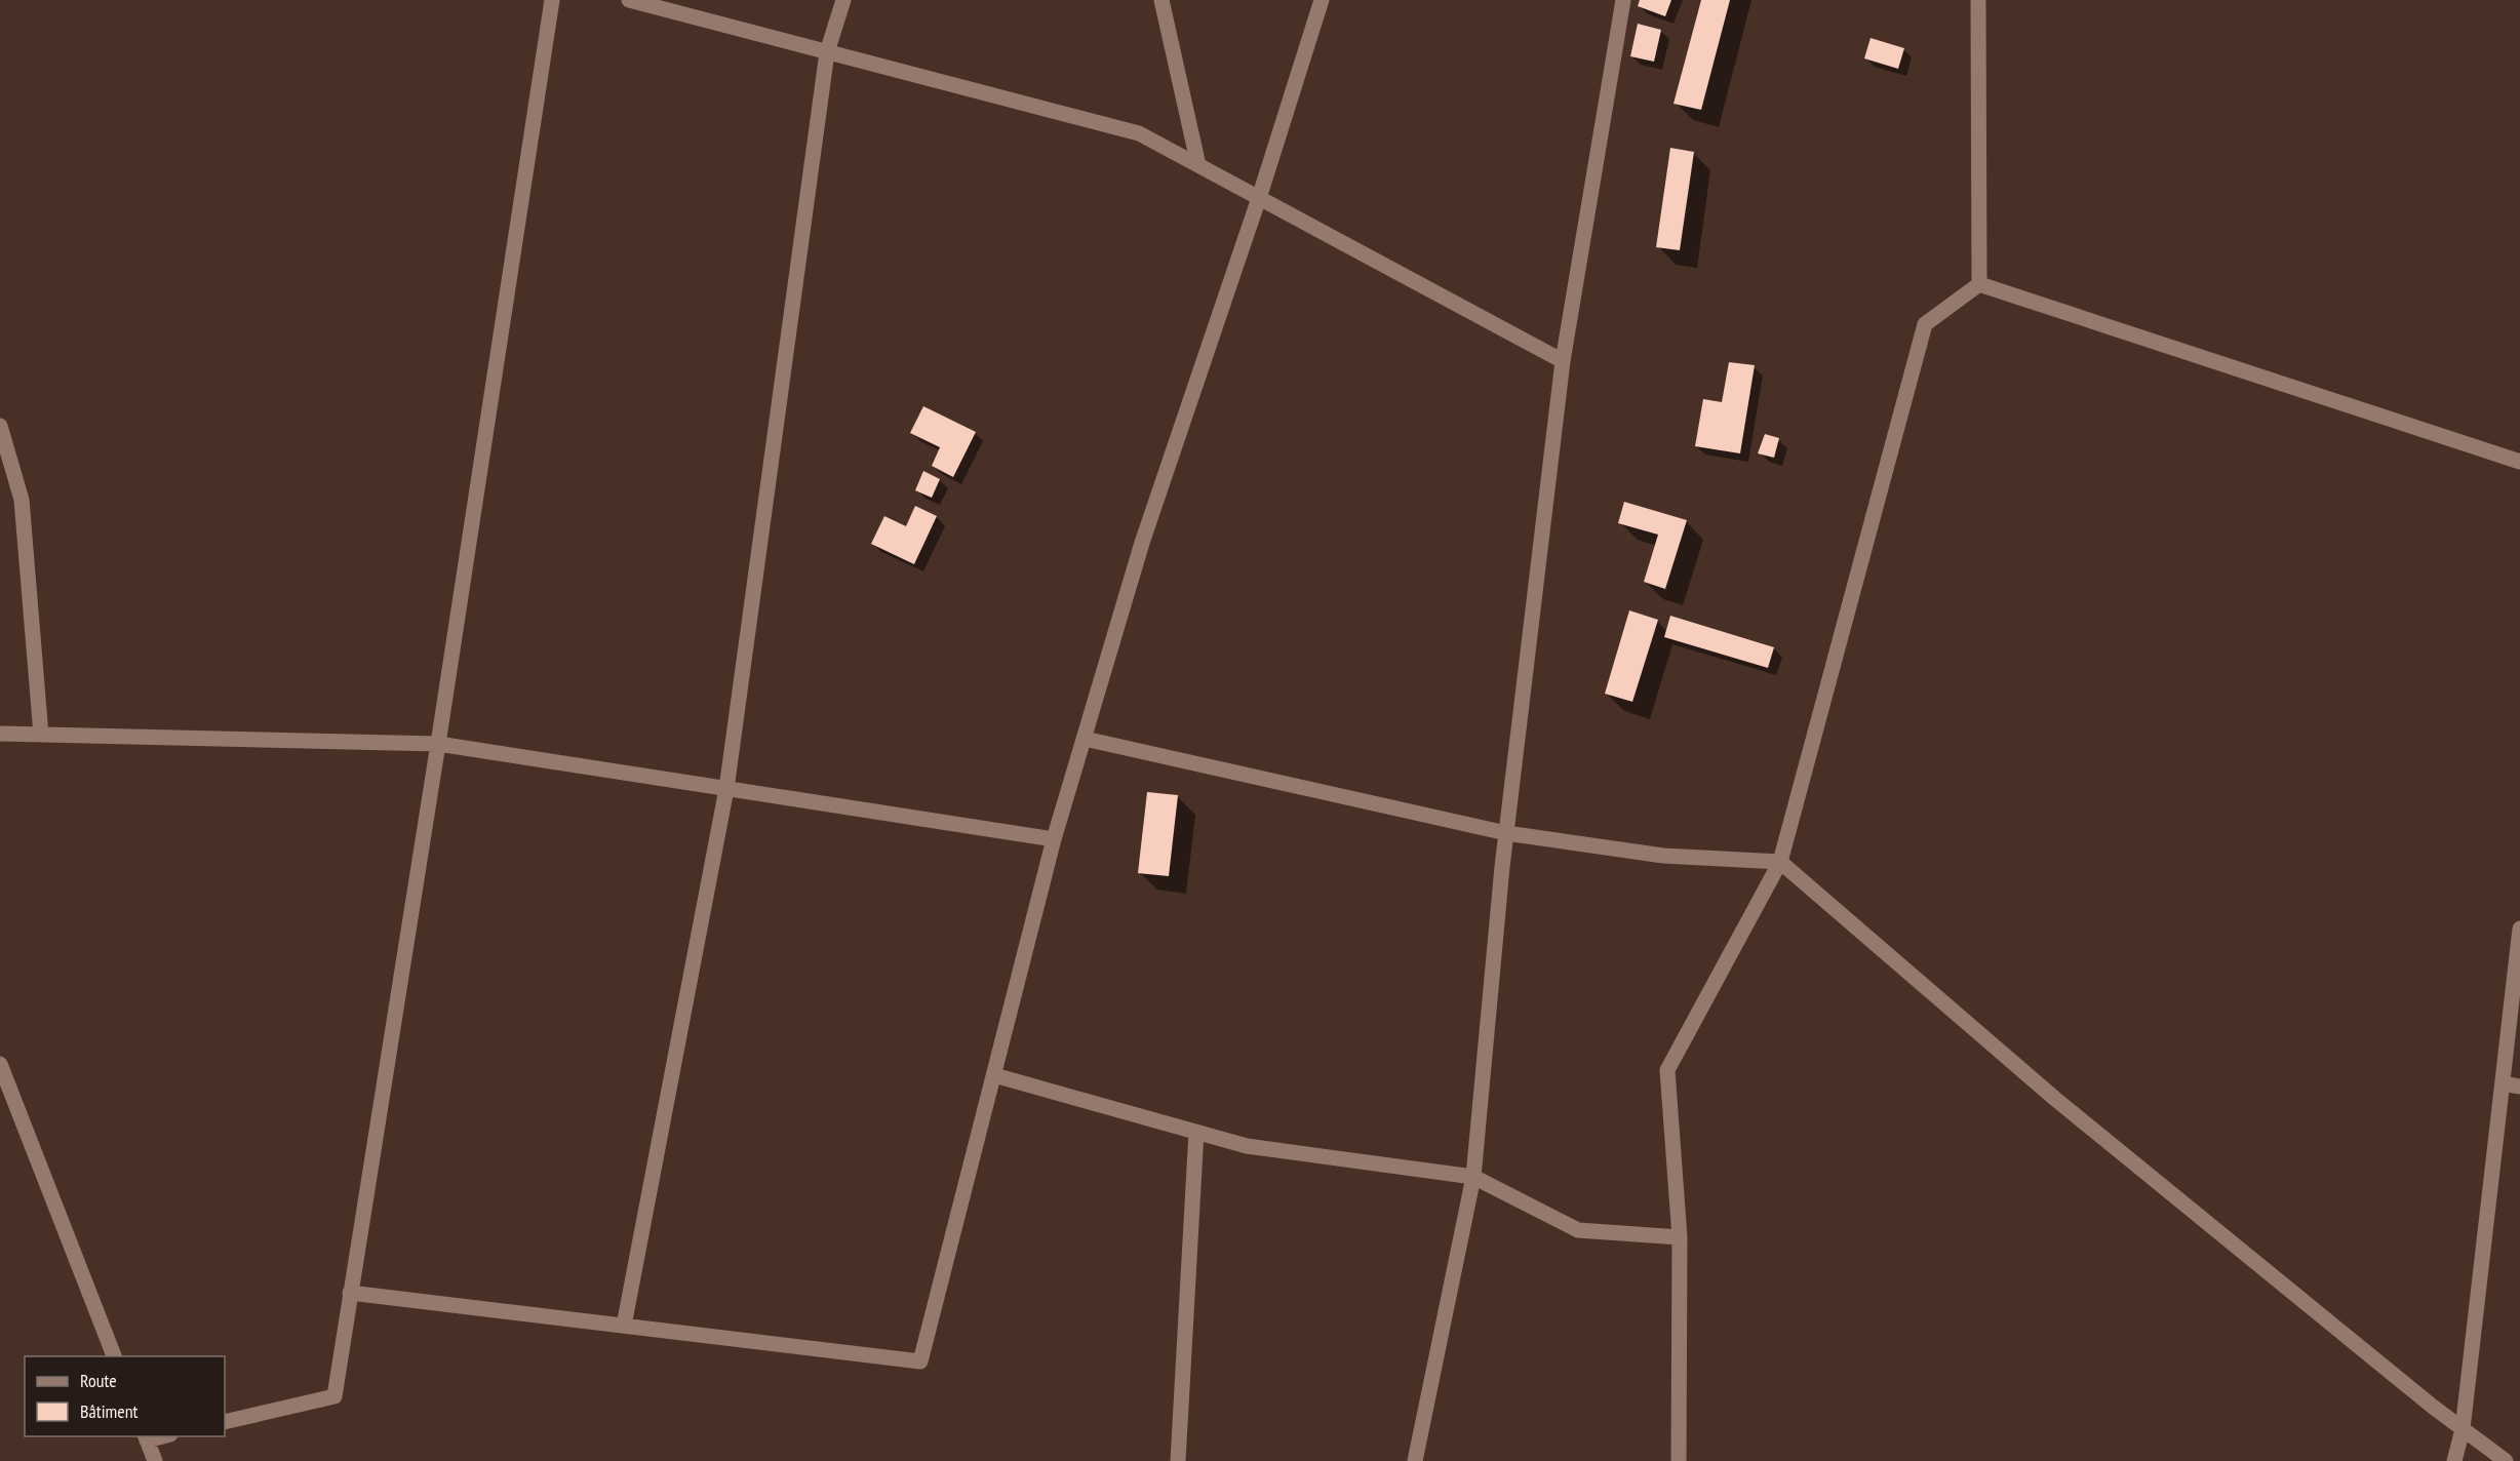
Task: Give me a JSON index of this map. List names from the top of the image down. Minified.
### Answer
{"legend":["Route","Bâtiment"]}
